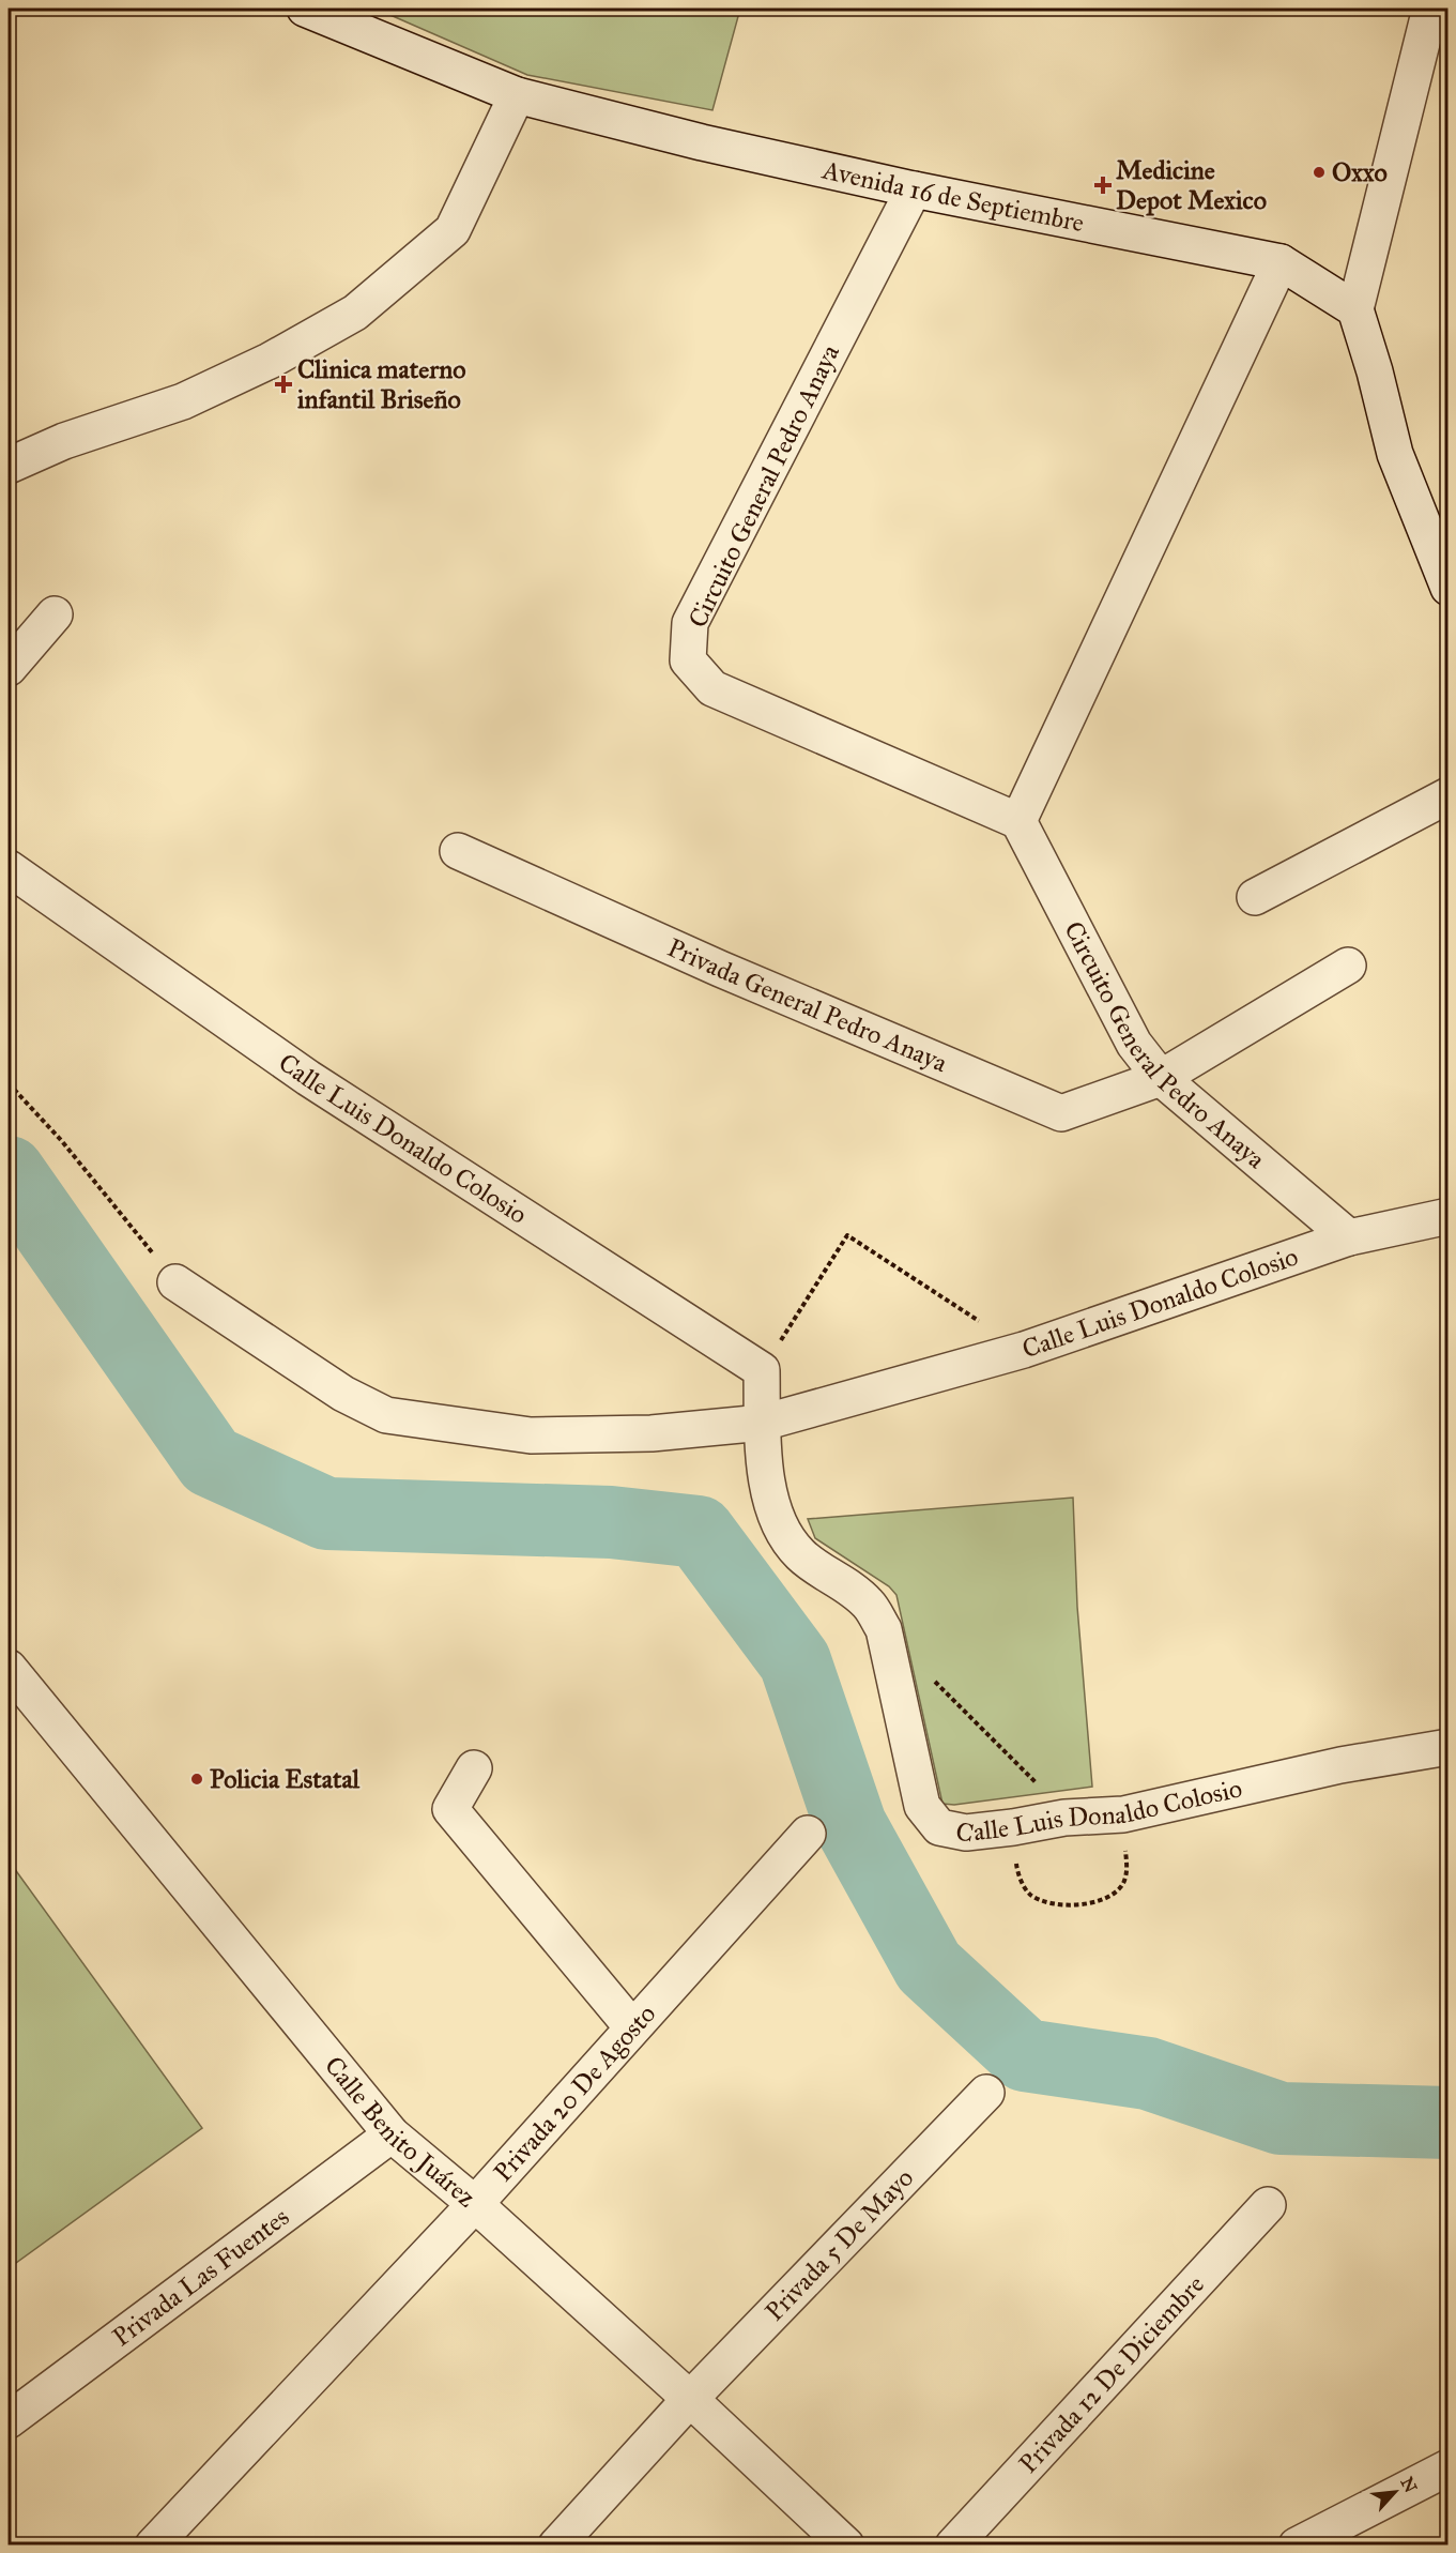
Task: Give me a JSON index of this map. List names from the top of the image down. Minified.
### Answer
{"streets":{"street":["Avenida 16 de Septiembre","Circuito General Pedro Anaya","Privada General Pedro Anaya","Calle Luis Donaldo Colosio","Privada 20 De Agosto","Calle Benito Juárez","Privada 5 De Mayo","Privada Las Fuentes","Privada 12 De Diciembre"]},"crossings":[["Avenida 16 de Septiembre","Circuito General Pedro Anaya"],["Circuito General Pedro Anaya","Privada General Pedro Anaya"],["Circuito General Pedro Anaya","Calle Luis Donaldo Colosio"],["Privada 20 De Agosto","Calle Benito Juárez"],["Calle Benito Juárez","Privada 5 De Mayo"],["Calle Benito Juárez","Privada Las Fuentes"]],"places":{"other":["Oxxo","Policia Estatal"],"health":["Medicine Depot Mexico","Clinica materno infantil Briseño"]},"north":"top right"}
